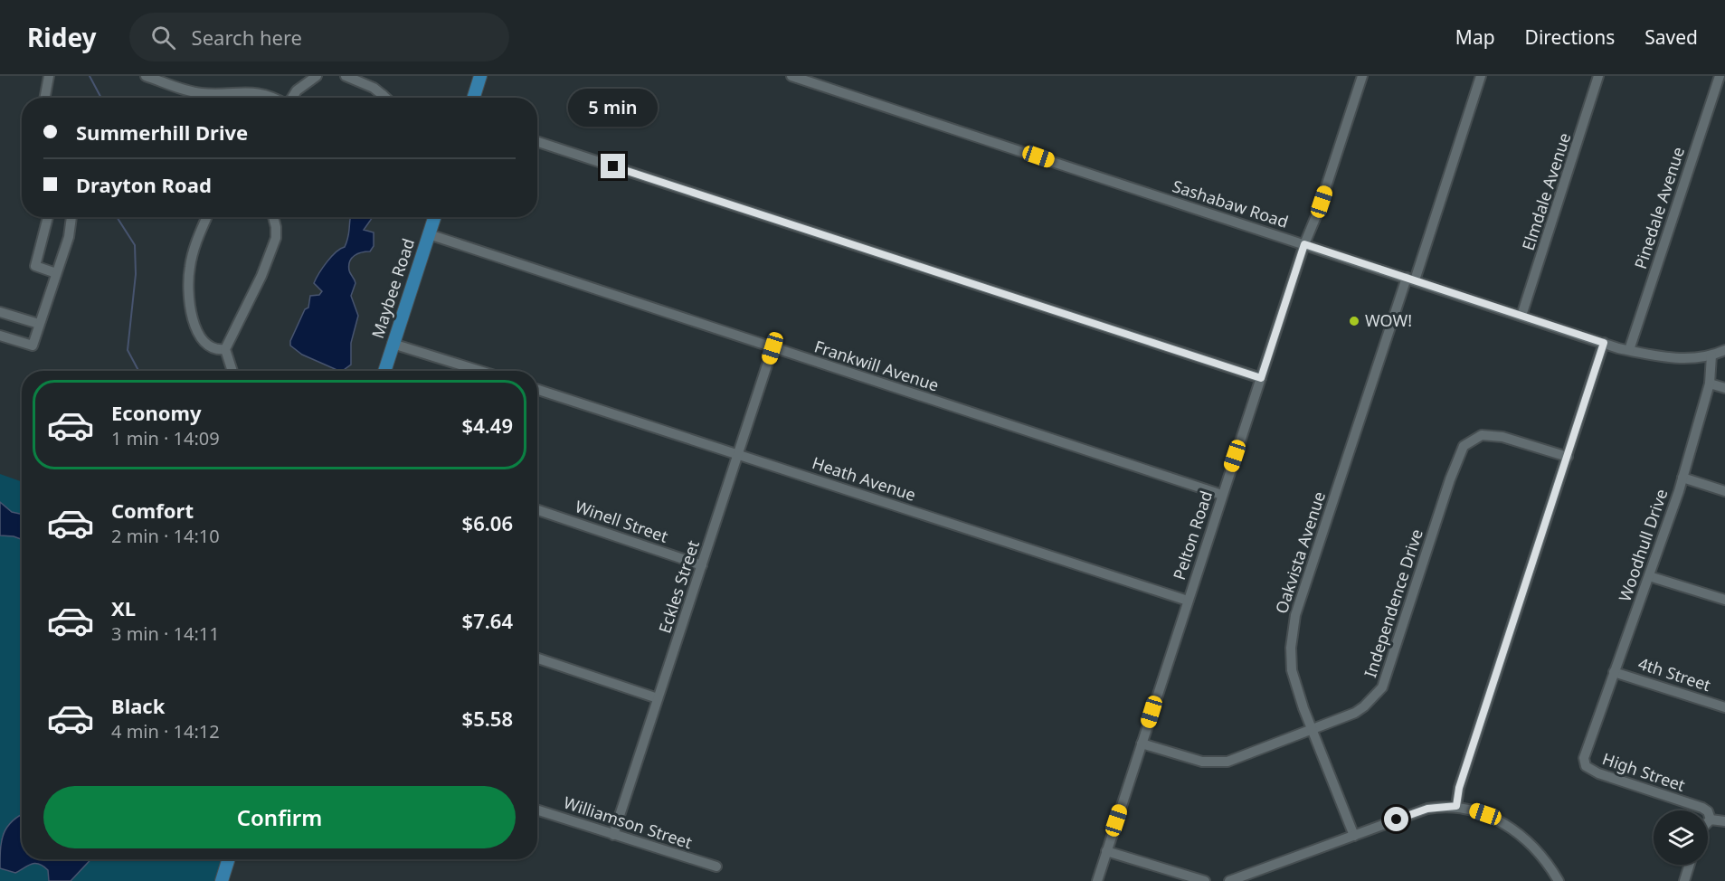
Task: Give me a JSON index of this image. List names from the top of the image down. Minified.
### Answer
{"streets":{"main road":["Maybee Road"],"street":["Elmdale Avenue","Sashabaw Road","Pinedale Avenue","Frankwill Avenue","Heath Avenue","Winell Street","Pelton Road","Woodhull Drive","Oakvista Avenue","Eckles Street","Independence Drive","4th Street","High Street","Williamson Street"]},"crossings":[["Elmdale Avenue","Sashabaw Road"],["Sashabaw Road","Pinedale Avenue"],["Sashabaw Road","Pelton Road"],["Sashabaw Road","Woodhull Drive"],["Sashabaw Road","Oakvista Avenue"],["Maybee Road","Frankwill Avenue"],["Frankwill Avenue","Pelton Road"],["Frankwill Avenue","Eckles Street"],["Heath Avenue","Pelton Road"],["Heath Avenue","Eckles Street"],["Winell Street","Eckles Street"],["Pelton Road","Independence Drive"],["Woodhull Drive","4th Street"],["Woodhull Drive","High Street"],["Oakvista Avenue","Independence Drive"],["Eckles Street","Williamson Street"]],"places":["WOW!"],"page":{"header":"Ridey","search":"Search here","nav":["Map","Directions","Saved"],"bubble":"5 min","banner":["Summerhill Drive","Drayton Road"],"list":[{"name":"Economy","note":"1 min · 14:09","value":"$4.49"},{"name":"Comfort","note":"2 min · 14:10","value":"$6.06"},{"name":"XL","note":"3 min · 14:11","value":"$7.64"},{"name":"Black","note":"4 min · 14:12","value":"$5.58"}],"buttons":"Confirm"}}
